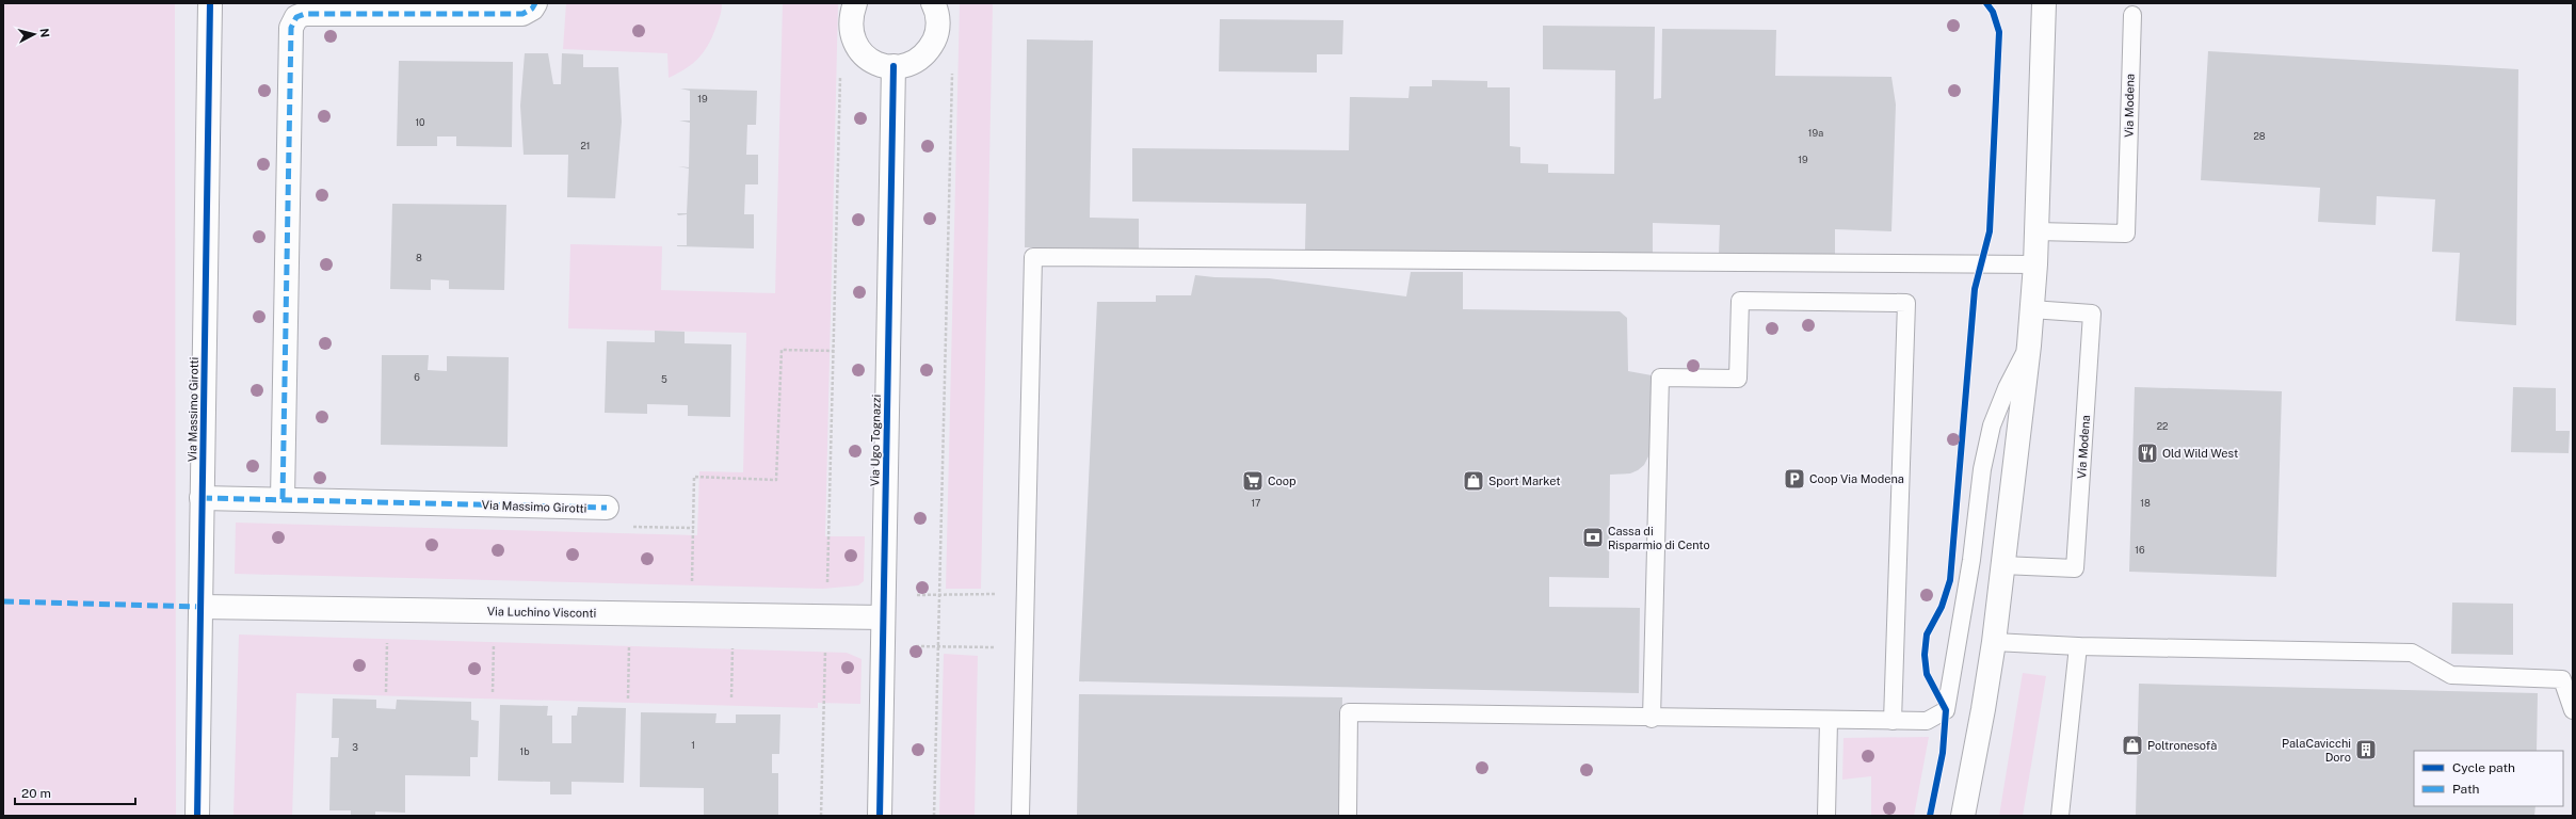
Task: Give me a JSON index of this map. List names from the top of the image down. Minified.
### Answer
{"streets":{"street":["Via Massimo Girotti","Via Ugo Tognazzi","Via Luchino Visconti"],"lane":["Via Modena"]},"crossings":[["Via Massimo Girotti","Via Luchino Visconti"],["Via Ugo Tognazzi","Via Luchino Visconti"]],"places":{"restaurant":["Old Wild West"],"parking":["Coop Via Modena"],"supermarket":["Coop"],"shop":["Sport Market","Poltronesofà"],"bank":["Cassa di Risparmio di Cento"],"building":["PalaCavicchi Doro"]},"house_numbers":["19","10","19a","28","21","19","8","6","5","22","17","18","16","1","3","1b"],"legend":["Cycle path","Path"],"scale_bar":"20 m","north":"right"}
